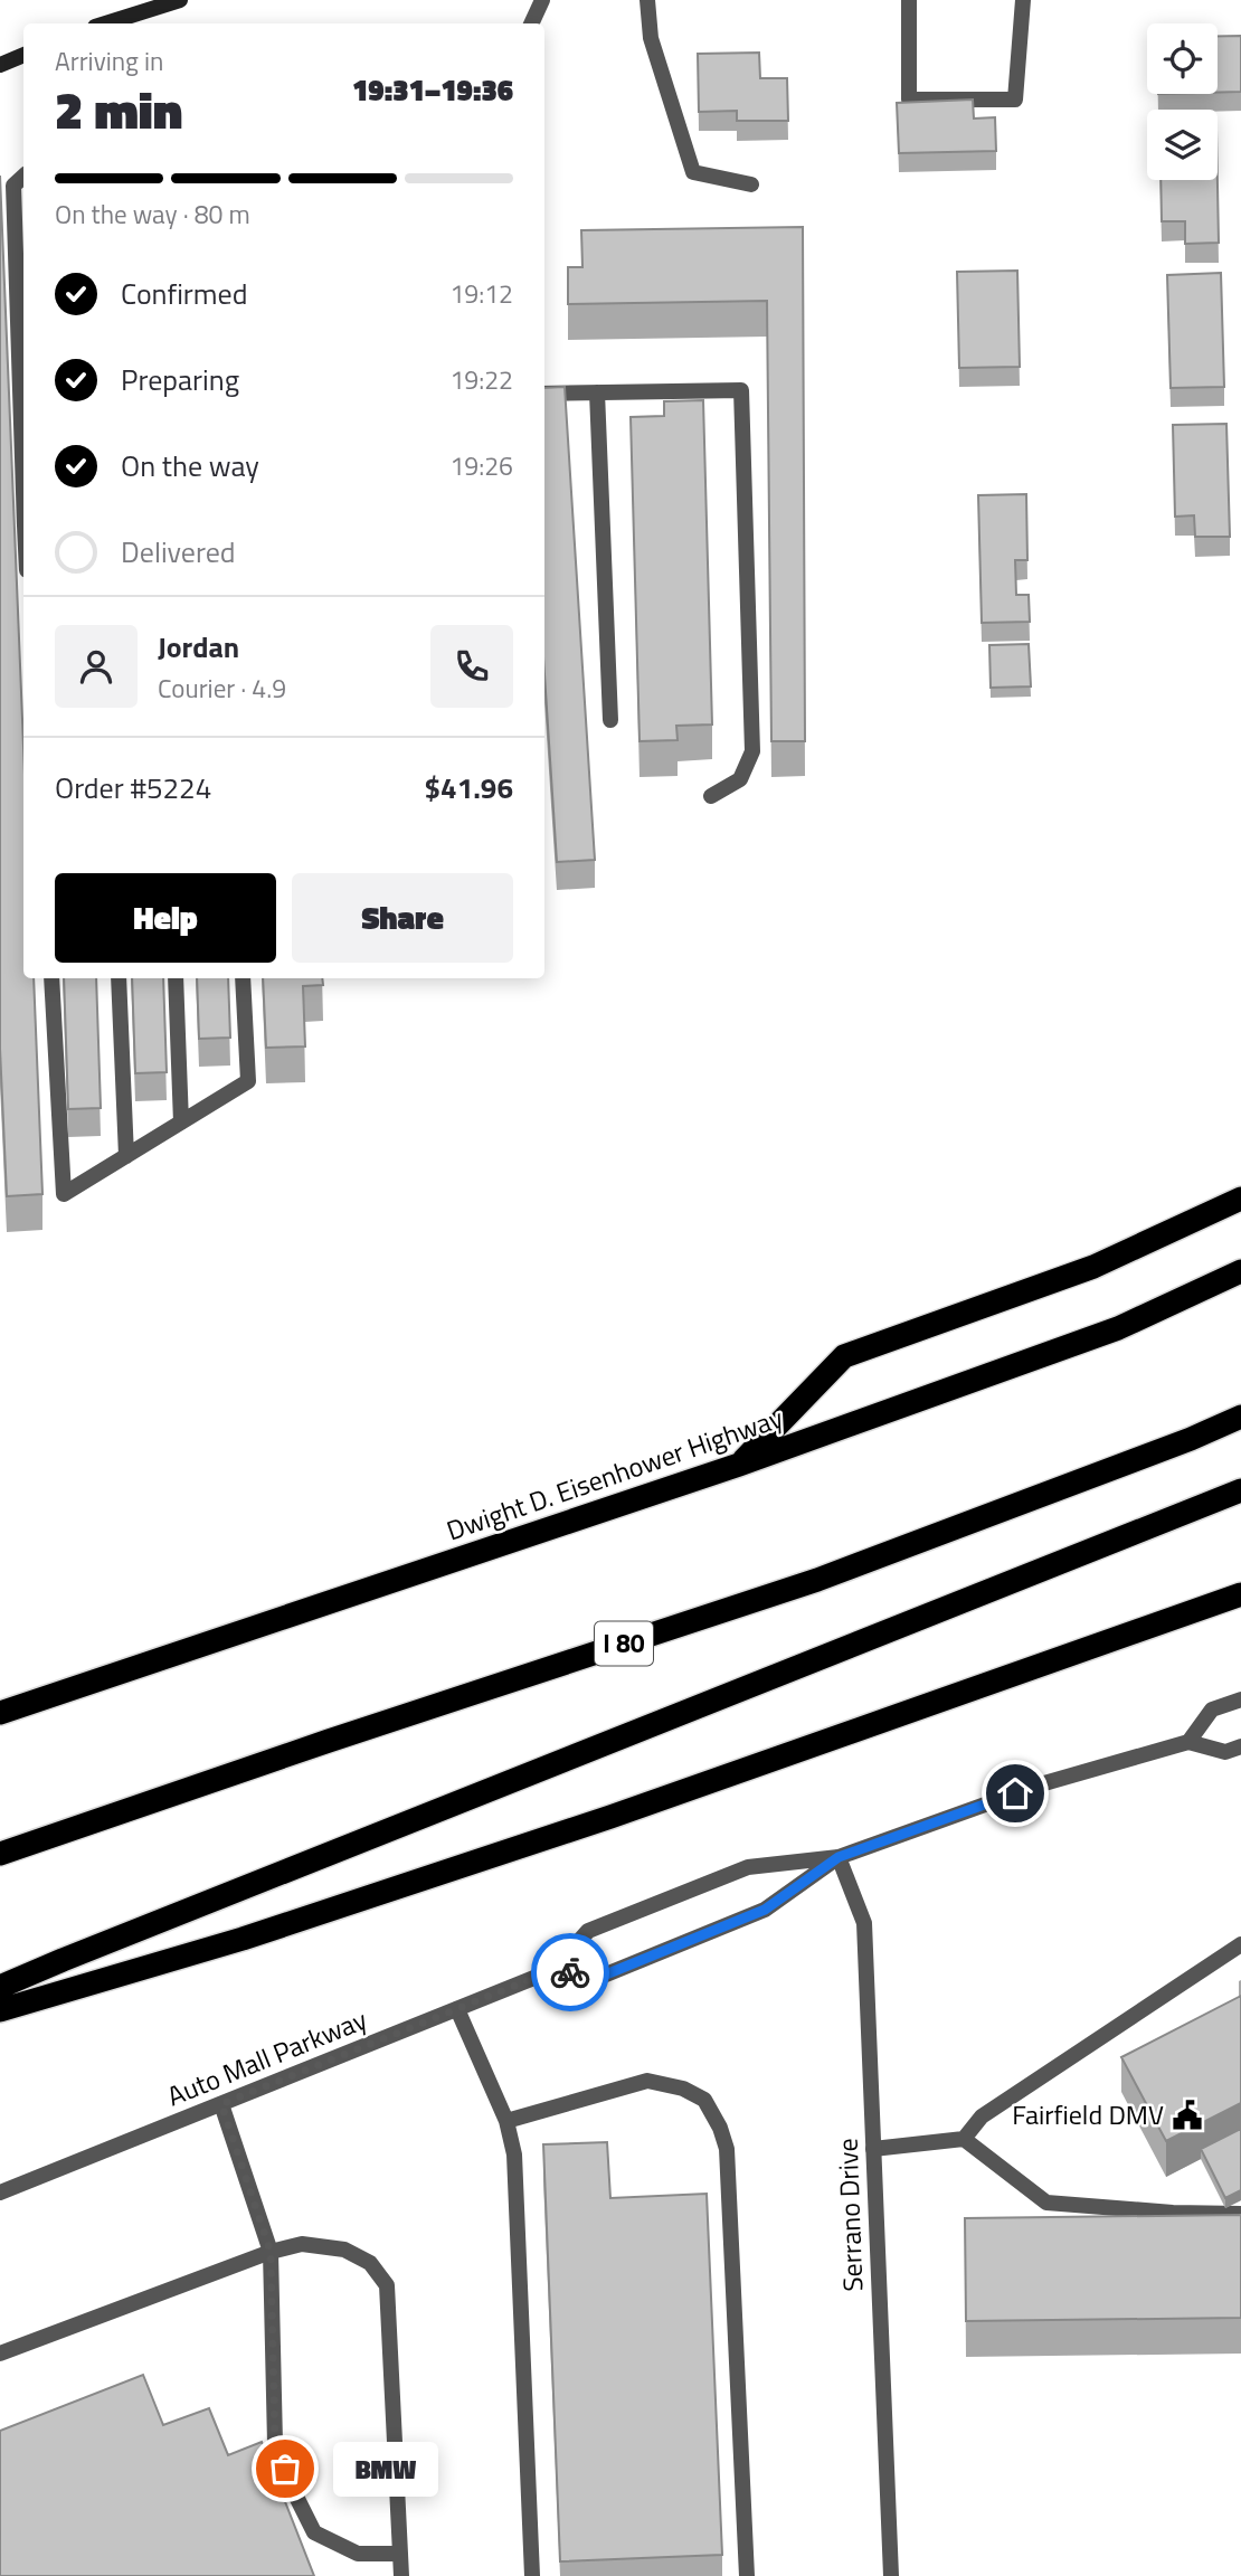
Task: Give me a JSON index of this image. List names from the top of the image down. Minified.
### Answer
{"streets":{"highway":["Dwight D. Eisenhower Highway","I 80"],"street":["Auto Mall Parkway","Serrano Drive"]},"crossings":[["Auto Mall Parkway","Serrano Drive"]],"places":{"public building":["Fairfield DMV"],"other":["BMW"]},"page":{"heading":["2 min","Arriving in","19:31–19:36"],"panel":["Jordan","Courier · 4.9","Order #5224","$41.96"],"bar":"On the way · 80 m","list":[["Confirmed","19:12"],["Preparing","19:22"],["On the way","19:26"],"Delivered"],"buttons":["Help","Share"],"bubble":"BMW"}}
